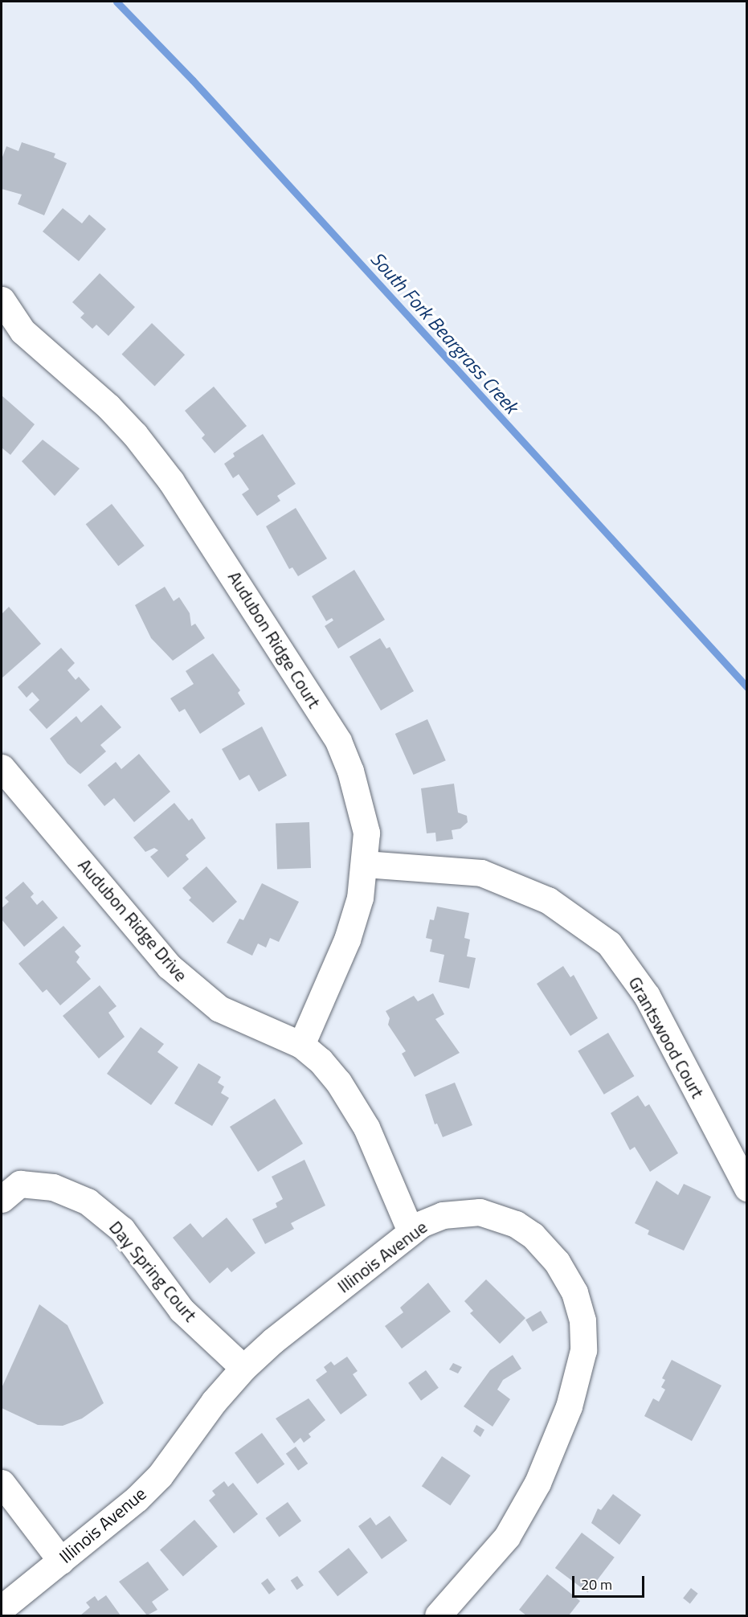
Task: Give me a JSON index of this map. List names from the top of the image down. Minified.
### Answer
{"streets":{"street":["Audubon Ridge Court","Audubon Ridge Drive","Grantswood Court","Illinois Avenue","Day Spring Court"]},"crossings":[["Audubon Ridge Court","Audubon Ridge Drive"],["Audubon Ridge Court","Grantswood Court"],["Audubon Ridge Drive","Illinois Avenue"],["Illinois Avenue","Day Spring Court"]],"water":["South Fork Beargrass Creek"],"scale_bar":"20 m"}
